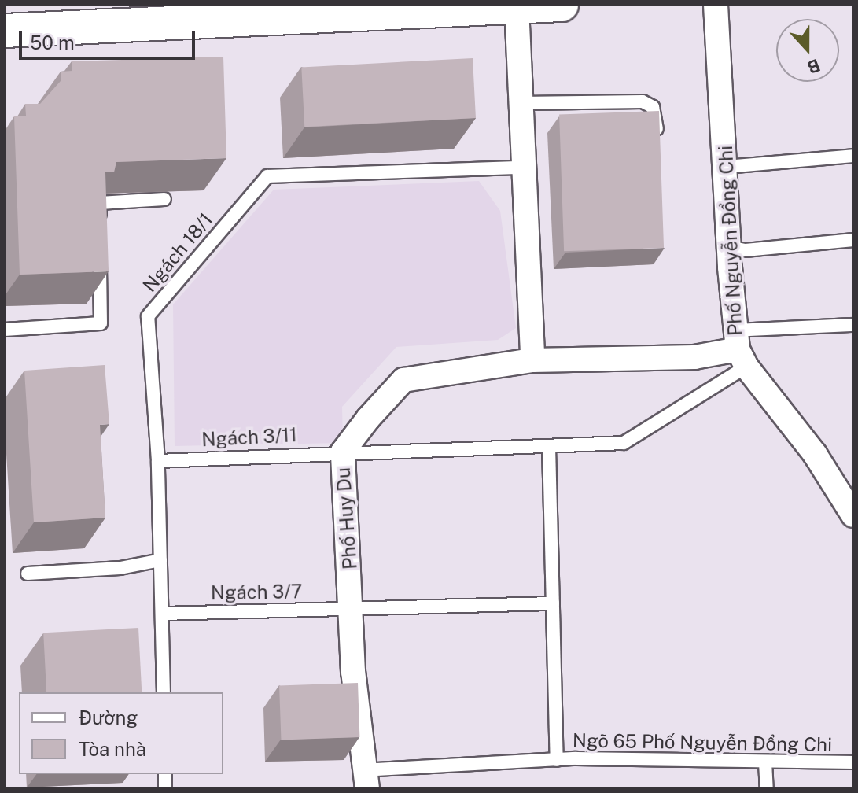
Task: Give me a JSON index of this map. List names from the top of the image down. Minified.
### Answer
{"streets":{"street":["Phố Nguyễn Đổng Chi","Phố Huy Du"],"lane":["Ngách 18/1","Ngách 3/11","Ngách 3/7","Ngõ 65 Phố Nguyễn Đổng Chi"]},"crossings":[["Phố Nguyễn Đổng Chi","Ngách 3/11"],["Phố Nguyễn Đổng Chi","Phố Huy Du"],["Ngách 18/1","Ngách 3/11"],["Ngách 18/1","Ngách 3/7"],["Ngách 3/11","Phố Huy Du"],["Phố Huy Du","Ngách 3/7"],["Phố Huy Du","Ngõ 65 Phố Nguyễn Đổng Chi"]],"legend":["Đường","Tòa nhà"],"scale_bar":"50 m","north":"bottom"}
